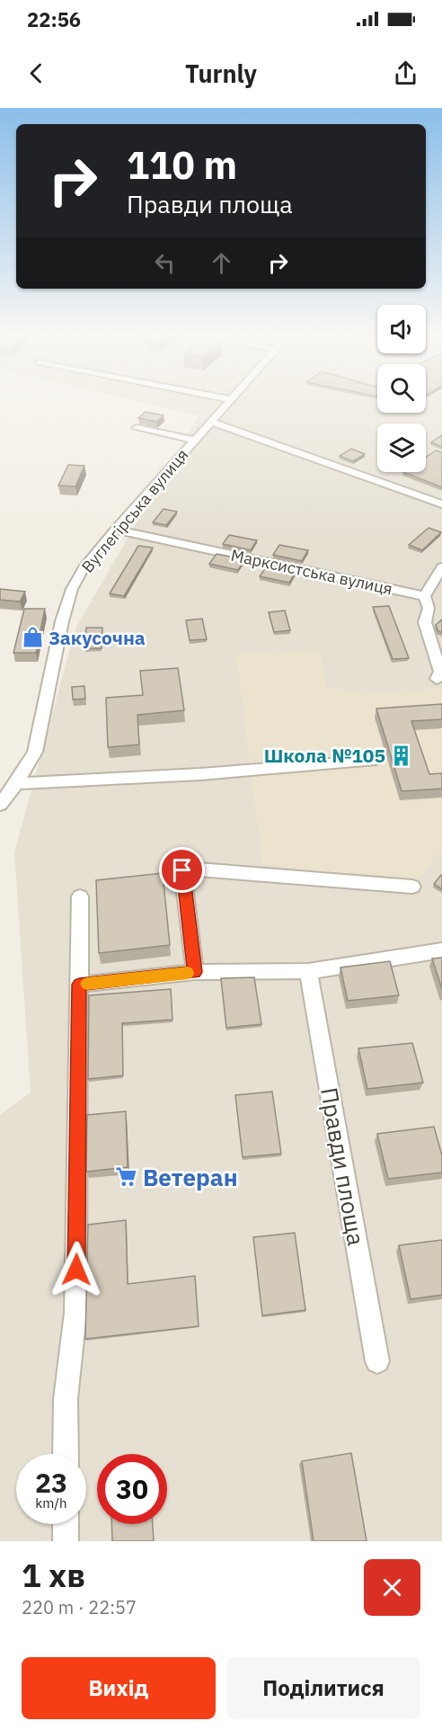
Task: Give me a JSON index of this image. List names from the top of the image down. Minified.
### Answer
{"streets":{"street":["Вуглегірська вулиця","Марксистська вулиця","Правди площа"]},"crossings":[["Вуглегірська вулиця","Марксистська вулиця"]],"places":{"shop":["Закусочна"],"building":["Школа №105"],"supermarket":["Ветеран"]},"page":{"status":"22:56","header":"Turnly","turn":["110 m","Правди площа"],"speed":"23 km/h","limit":"30","heading":["1 хв","220 m · 22:57"],"buttons":["Вихід","Поділитися"]}}
